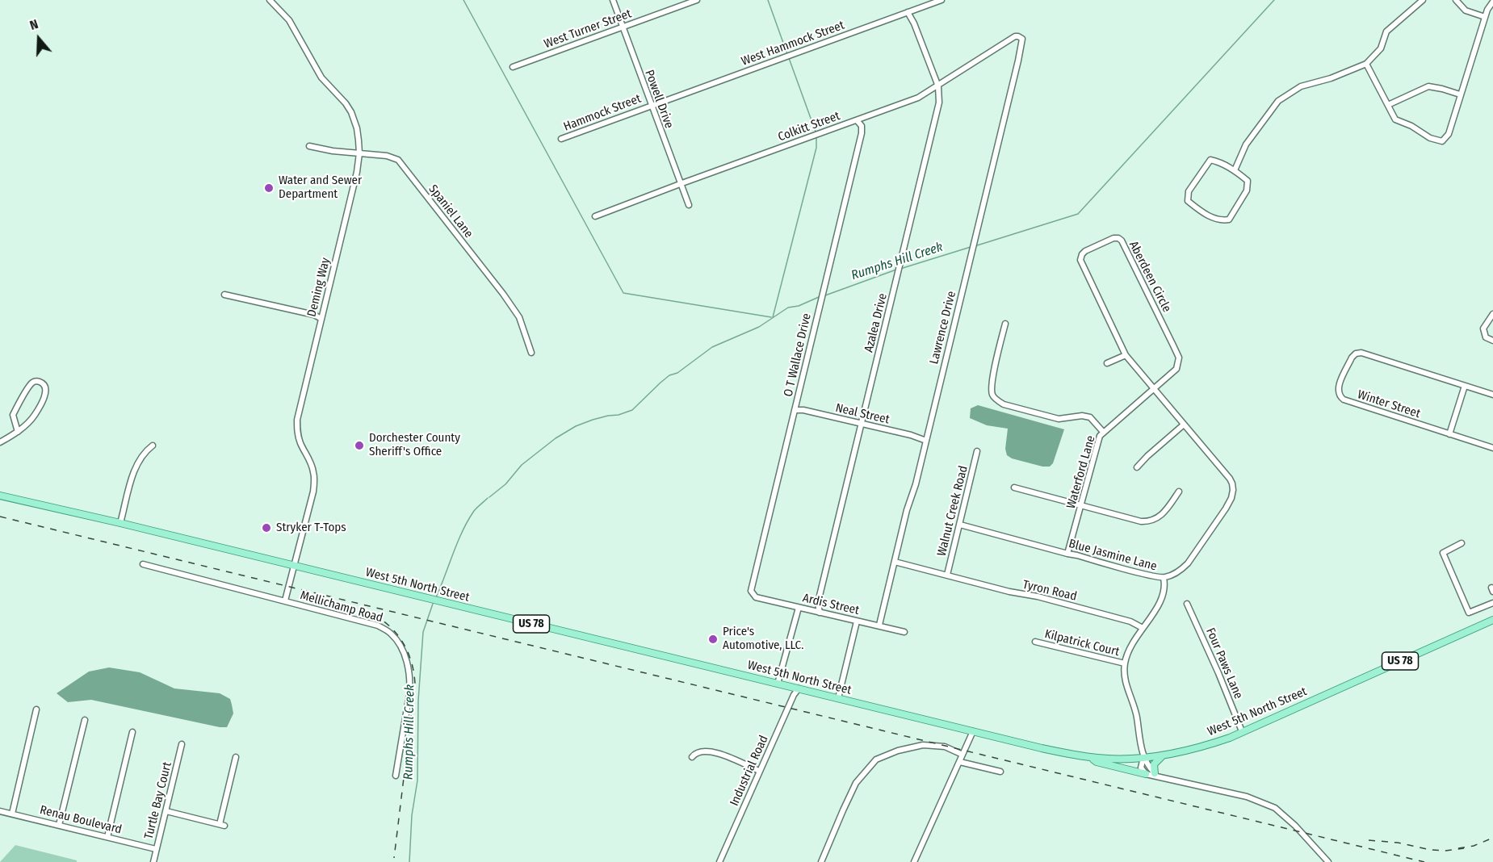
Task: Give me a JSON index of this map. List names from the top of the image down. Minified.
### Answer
{"streets":{"main road":["West 5th North Street","US 78"],"street":["West Turner Street","West Hammock Street","Powell Drive","Hammock Street","Colkitt Street","Spaniel Lane","Aberdeen Circle","Deming Way","Azalea Drive","Lawrence Drive","O T Wallace Drive","Winter Street","Neal Street","Waterford Lane","Walnut Creek Road","Blue Jasmine Lane","Tyron Road","Ardis Street","Mellichamp Road","Kilpatrick Court","Four Paws Lane","Industrial Road","Turtle Bay Court","Renau Boulevard"]},"crossings":[["West Turner Street","Powell Drive"],["West Hammock Street","Powell Drive"],["West Hammock Street","Hammock Street"],["West Hammock Street","Azalea Drive"],["Powell Drive","Hammock Street"],["Powell Drive","Colkitt Street"],["Colkitt Street","Azalea Drive"],["Colkitt Street","Lawrence Drive"],["Colkitt Street","O T Wallace Drive"],["Spaniel Lane","Deming Way"],["Aberdeen Circle","Waterford Lane"],["Aberdeen Circle","Blue Jasmine Lane"],["Deming Way","West 5th North Street"],["Deming Way","Mellichamp Road"],["Azalea Drive","Neal Street"],["Azalea Drive","Ardis Street"],["Lawrence Drive","Neal Street"],["Lawrence Drive","Tyron Road"],["Lawrence Drive","Ardis Street"],["O T Wallace Drive","Neal Street"],["O T Wallace Drive","Ardis Street"],["Waterford Lane","Blue Jasmine Lane"],["Walnut Creek Road","Blue Jasmine Lane"],["Walnut Creek Road","Tyron Road"],["West 5th North Street","Four Paws Lane"],["West 5th North Street","Industrial Road"],["Turtle Bay Court","Renau Boulevard"]],"water":["Rumphs Hill Creek"],"places":["Water and Sewer Department","Dorchester County Sheriff's Office","Stryker T-Tops","Price's Automotive, LLC."],"north":"top"}
